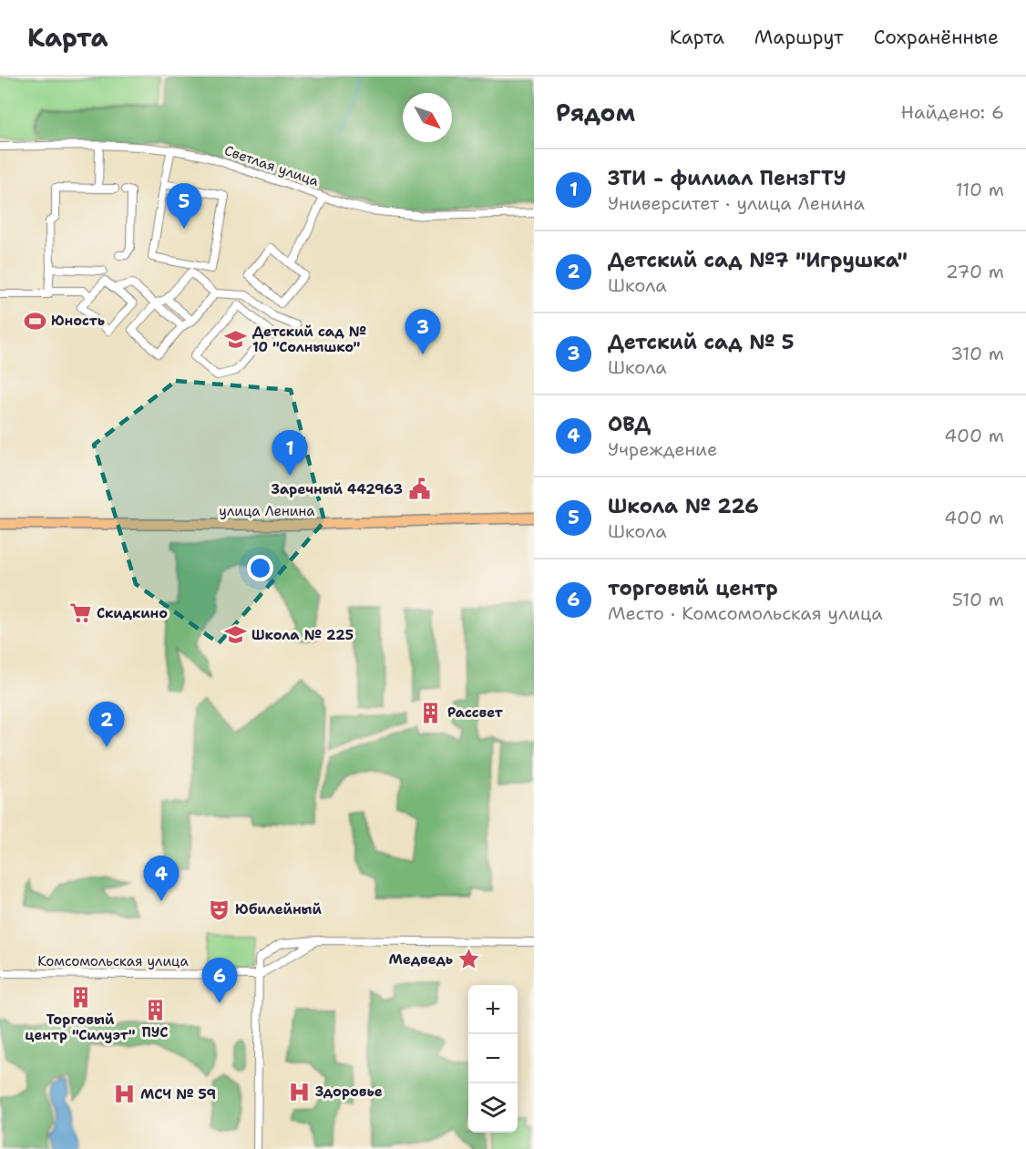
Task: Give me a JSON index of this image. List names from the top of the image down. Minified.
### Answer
{"streets":{"main road":["улица Ленина"],"street":["Светлая улица","Комсомольская улица"]},"places":{"sports":["Юность"],"school or university":["Детский сад № 10 \"Солнышко\"","Школа № 225"],"public building":["Заречный 442963"],"supermarket":["Скидкино"],"building":["Рассвет","Торговый центр \"Силуэт\"","ПУС"],"theatre":["Юбилейный"],"place":["Медведь"],"hospital":["Здоровье","МСЧ № 59"]},"north":"bottom right","page":{"header":"Карта","nav":["Карта","Маршрут","Сохранённые"],"heading":["Рядом","Найдено: 6"],"list":[{"mark":"1","name":"ЗТИ - филиал ПензГТУ","note":"Университет · улица Ленина","value":"110 m"},{"mark":"2","name":"Детский сад №7 \"Игрушка\"","note":"Школа","value":"270 m"},{"mark":"3","name":"Детский сад № 5","note":"Школа","value":"310 m"},{"mark":"4","name":"ОВД","note":"Учреждение","value":"400 m"},{"mark":"5","name":"Школа № 226","note":"Школа","value":"400 m"},{"mark":"6","name":"торговый центр","note":"Место · Комсомольская улица","value":"510 m"}],"pins":["5","3","1","2","4","6"],"map_buttons":["+","−"]}}
